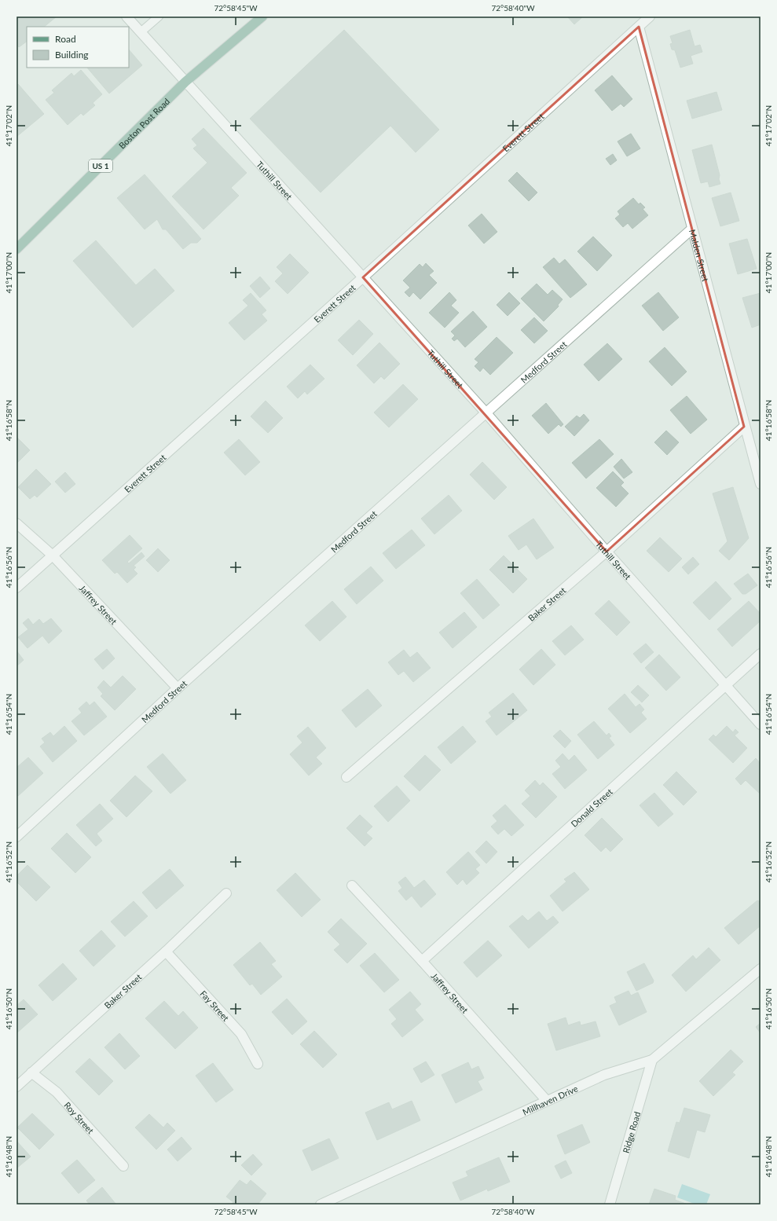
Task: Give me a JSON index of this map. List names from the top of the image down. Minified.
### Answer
{"streets":{"main road":["Boston Post Road","US 1"],"street":["Everett Street","Tuthill Street","Malden Street","Medford Street","Baker Street","Jaffrey Street","Donald Street","Fay Street","Millhaven Drive","Roy Street","Ridge Road"]},"crossings":[["Boston Post Road","Tuthill Street"],["Everett Street","Tuthill Street"],["Everett Street","Malden Street"],["Everett Street","Jaffrey Street"],["Tuthill Street","Medford Street"],["Tuthill Street","Baker Street"],["Tuthill Street","Donald Street"],["Malden Street","Medford Street"],["Malden Street","Baker Street"],["Medford Street","Jaffrey Street"],["Baker Street","Fay Street"],["Baker Street","Roy Street"],["Jaffrey Street","Donald Street"],["Jaffrey Street","Millhaven Drive"],["Millhaven Drive","Ridge Road"]],"legend":["Road","Building"],"coordinates":["72°58'45\"W","72°58'40\"W","41°17'02\"N","41°17'00\"N","41°16'58\"N","41°16'56\"N","41°16'54\"N","41°16'52\"N","41°16'50\"N","41°16'48\"N"]}
